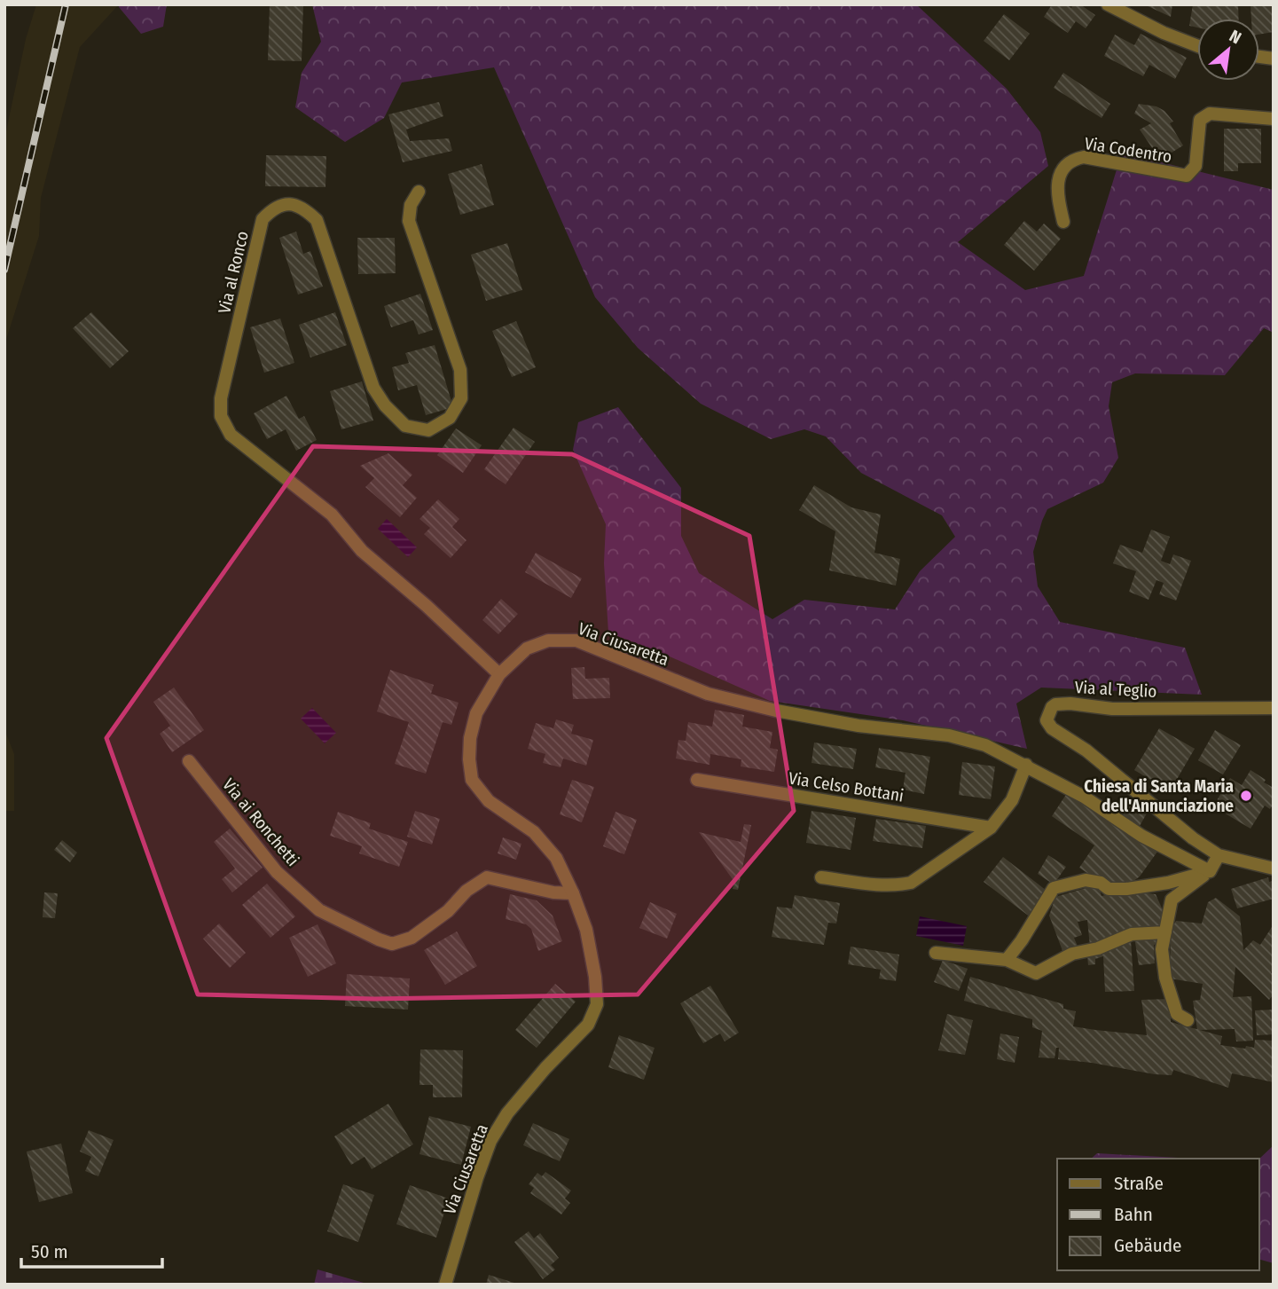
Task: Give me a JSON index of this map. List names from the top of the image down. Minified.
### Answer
{"streets":{"street":["Via Codentro","Via al Ronco","Via Ciusaretta","Via al Teglio","Via Celso Bottani","Via ai Ronchetti"]},"crossings":[["Via al Ronco","Via Ciusaretta"],["Via Ciusaretta","Via ai Ronchetti"]],"places":["Chiesa di Santa Maria dell'Annunciazione"],"legend":["Straße","Bahn","Gebäude"],"scale_bar":"50 m","north":"top right"}
